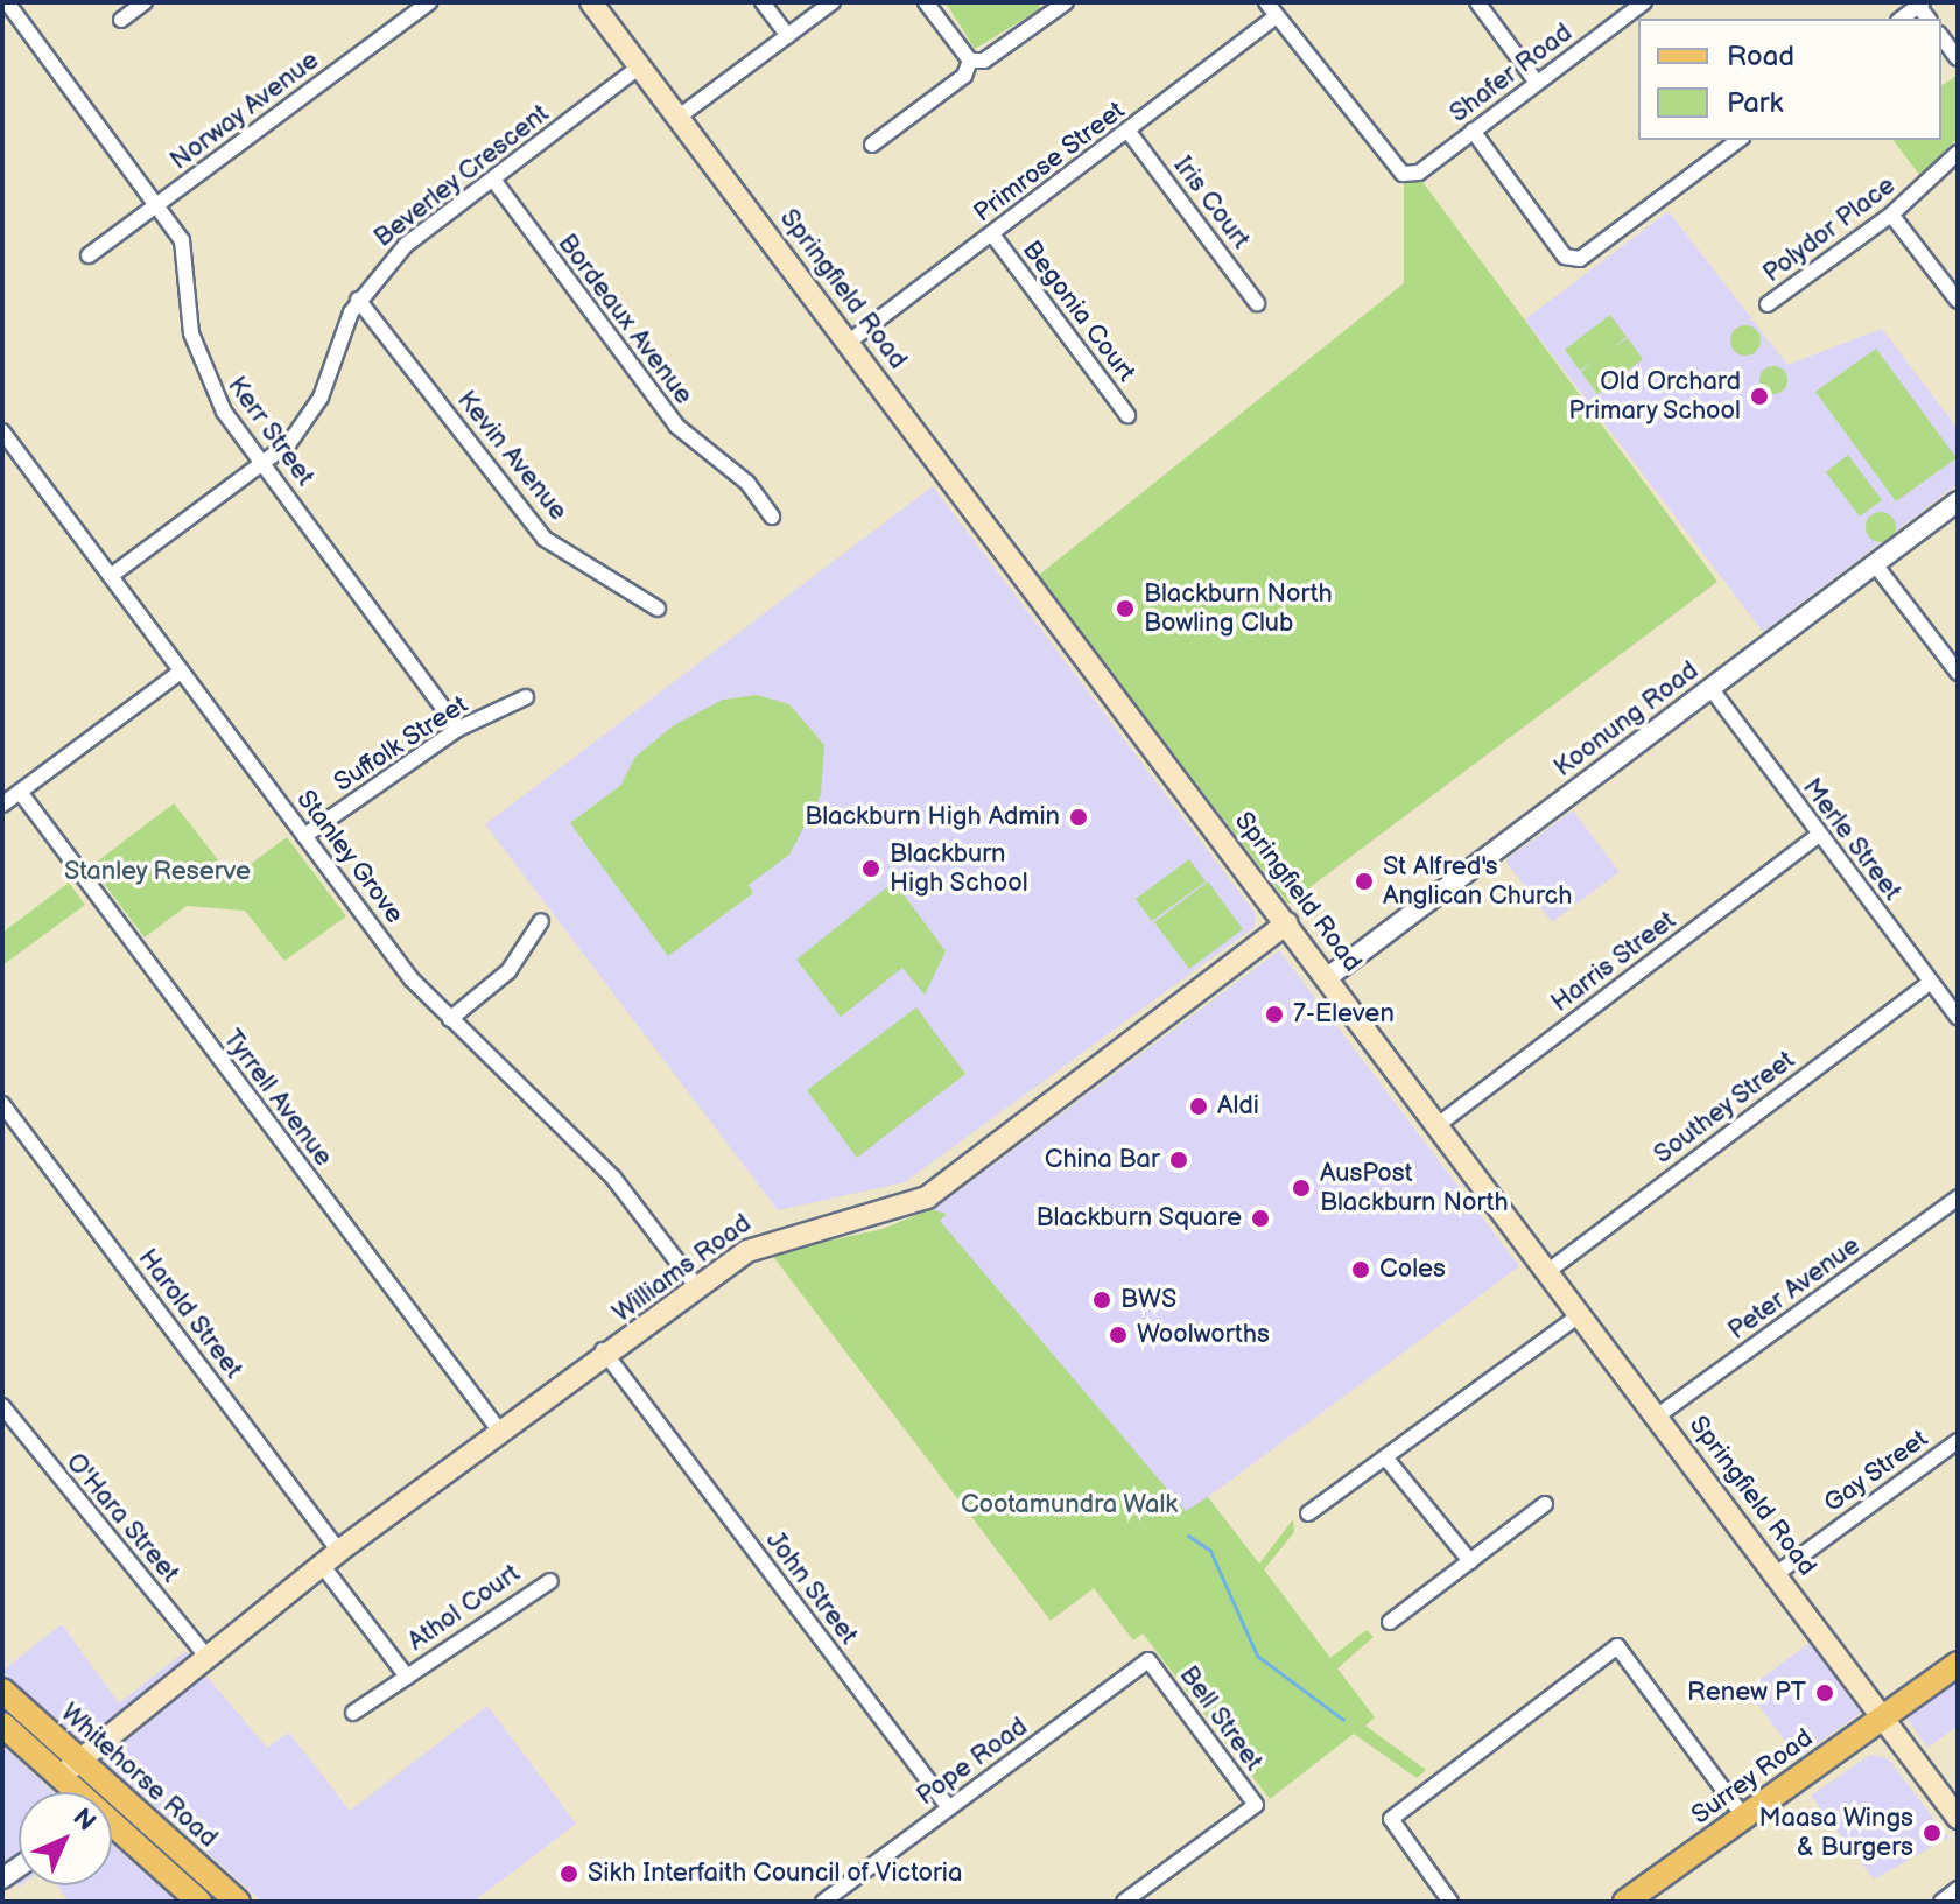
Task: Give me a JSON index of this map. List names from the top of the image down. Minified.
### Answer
{"streets":{"main road":["Springfield Road","Williams Road","Whitehorse Road","Surrey Road"],"street":["Shafer Road","Norway Avenue","Primrose Street","Beverley Crescent","Iris Court","Polydor Place","Begonia Court","Bordeaux Avenue","Kerr Street","Kevin Avenue","Koonung Road","Suffolk Street","Merle Street","Stanley Grove","Harris Street","Tyrrell Avenue","Southey Street","Peter Avenue","Harold Street","Gay Street","O'Hara Street","John Street","Athol Court","Bell Street","Pope Road"]},"crossings":[["Norway Avenue","Kerr Street"],["Primrose Street","Iris Court"],["Primrose Street","Springfield Road"],["Primrose Street","Begonia Court"],["Beverley Crescent","Springfield Road"],["Beverley Crescent","Bordeaux Avenue"],["Beverley Crescent","Kerr Street"],["Beverley Crescent","Kevin Avenue"],["Beverley Crescent","Stanley Grove"],["Springfield Road","Koonung Road"],["Springfield Road","Harris Street"],["Springfield Road","Southey Street"],["Springfield Road","Williams Road"],["Springfield Road","Peter Avenue"],["Springfield Road","Gay Street"],["Springfield Road","Surrey Road"],["Kerr Street","Suffolk Street"],["Koonung Road","Merle Street"],["Suffolk Street","Stanley Grove"],["Merle Street","Harris Street"],["Merle Street","Southey Street"],["Stanley Grove","Williams Road"],["Tyrrell Avenue","Williams Road"],["Williams Road","Harold Street"],["Williams Road","O'Hara Street"],["Williams Road","John Street"],["Williams Road","Athol Court"],["Williams Road","Whitehorse Road"],["John Street","Pope Road"],["Bell Street","Pope Road"]],"parks":["Stanley Reserve","Cootamundra Walk"],"places":["Old Orchard Primary School","Blackburn North Bowling Club","Blackburn High Admin","Blackburn High School","St Alfred's Anglican Church","7-Eleven","Aldi","China Bar","AusPost Blackburn North","Blackburn Square","Coles","BWS","Woolworths","Renew PT","Maasa Wings & Burgers","Sikh Interfaith Council of Victoria"],"legend":["Road","Park"],"north":"top right"}
